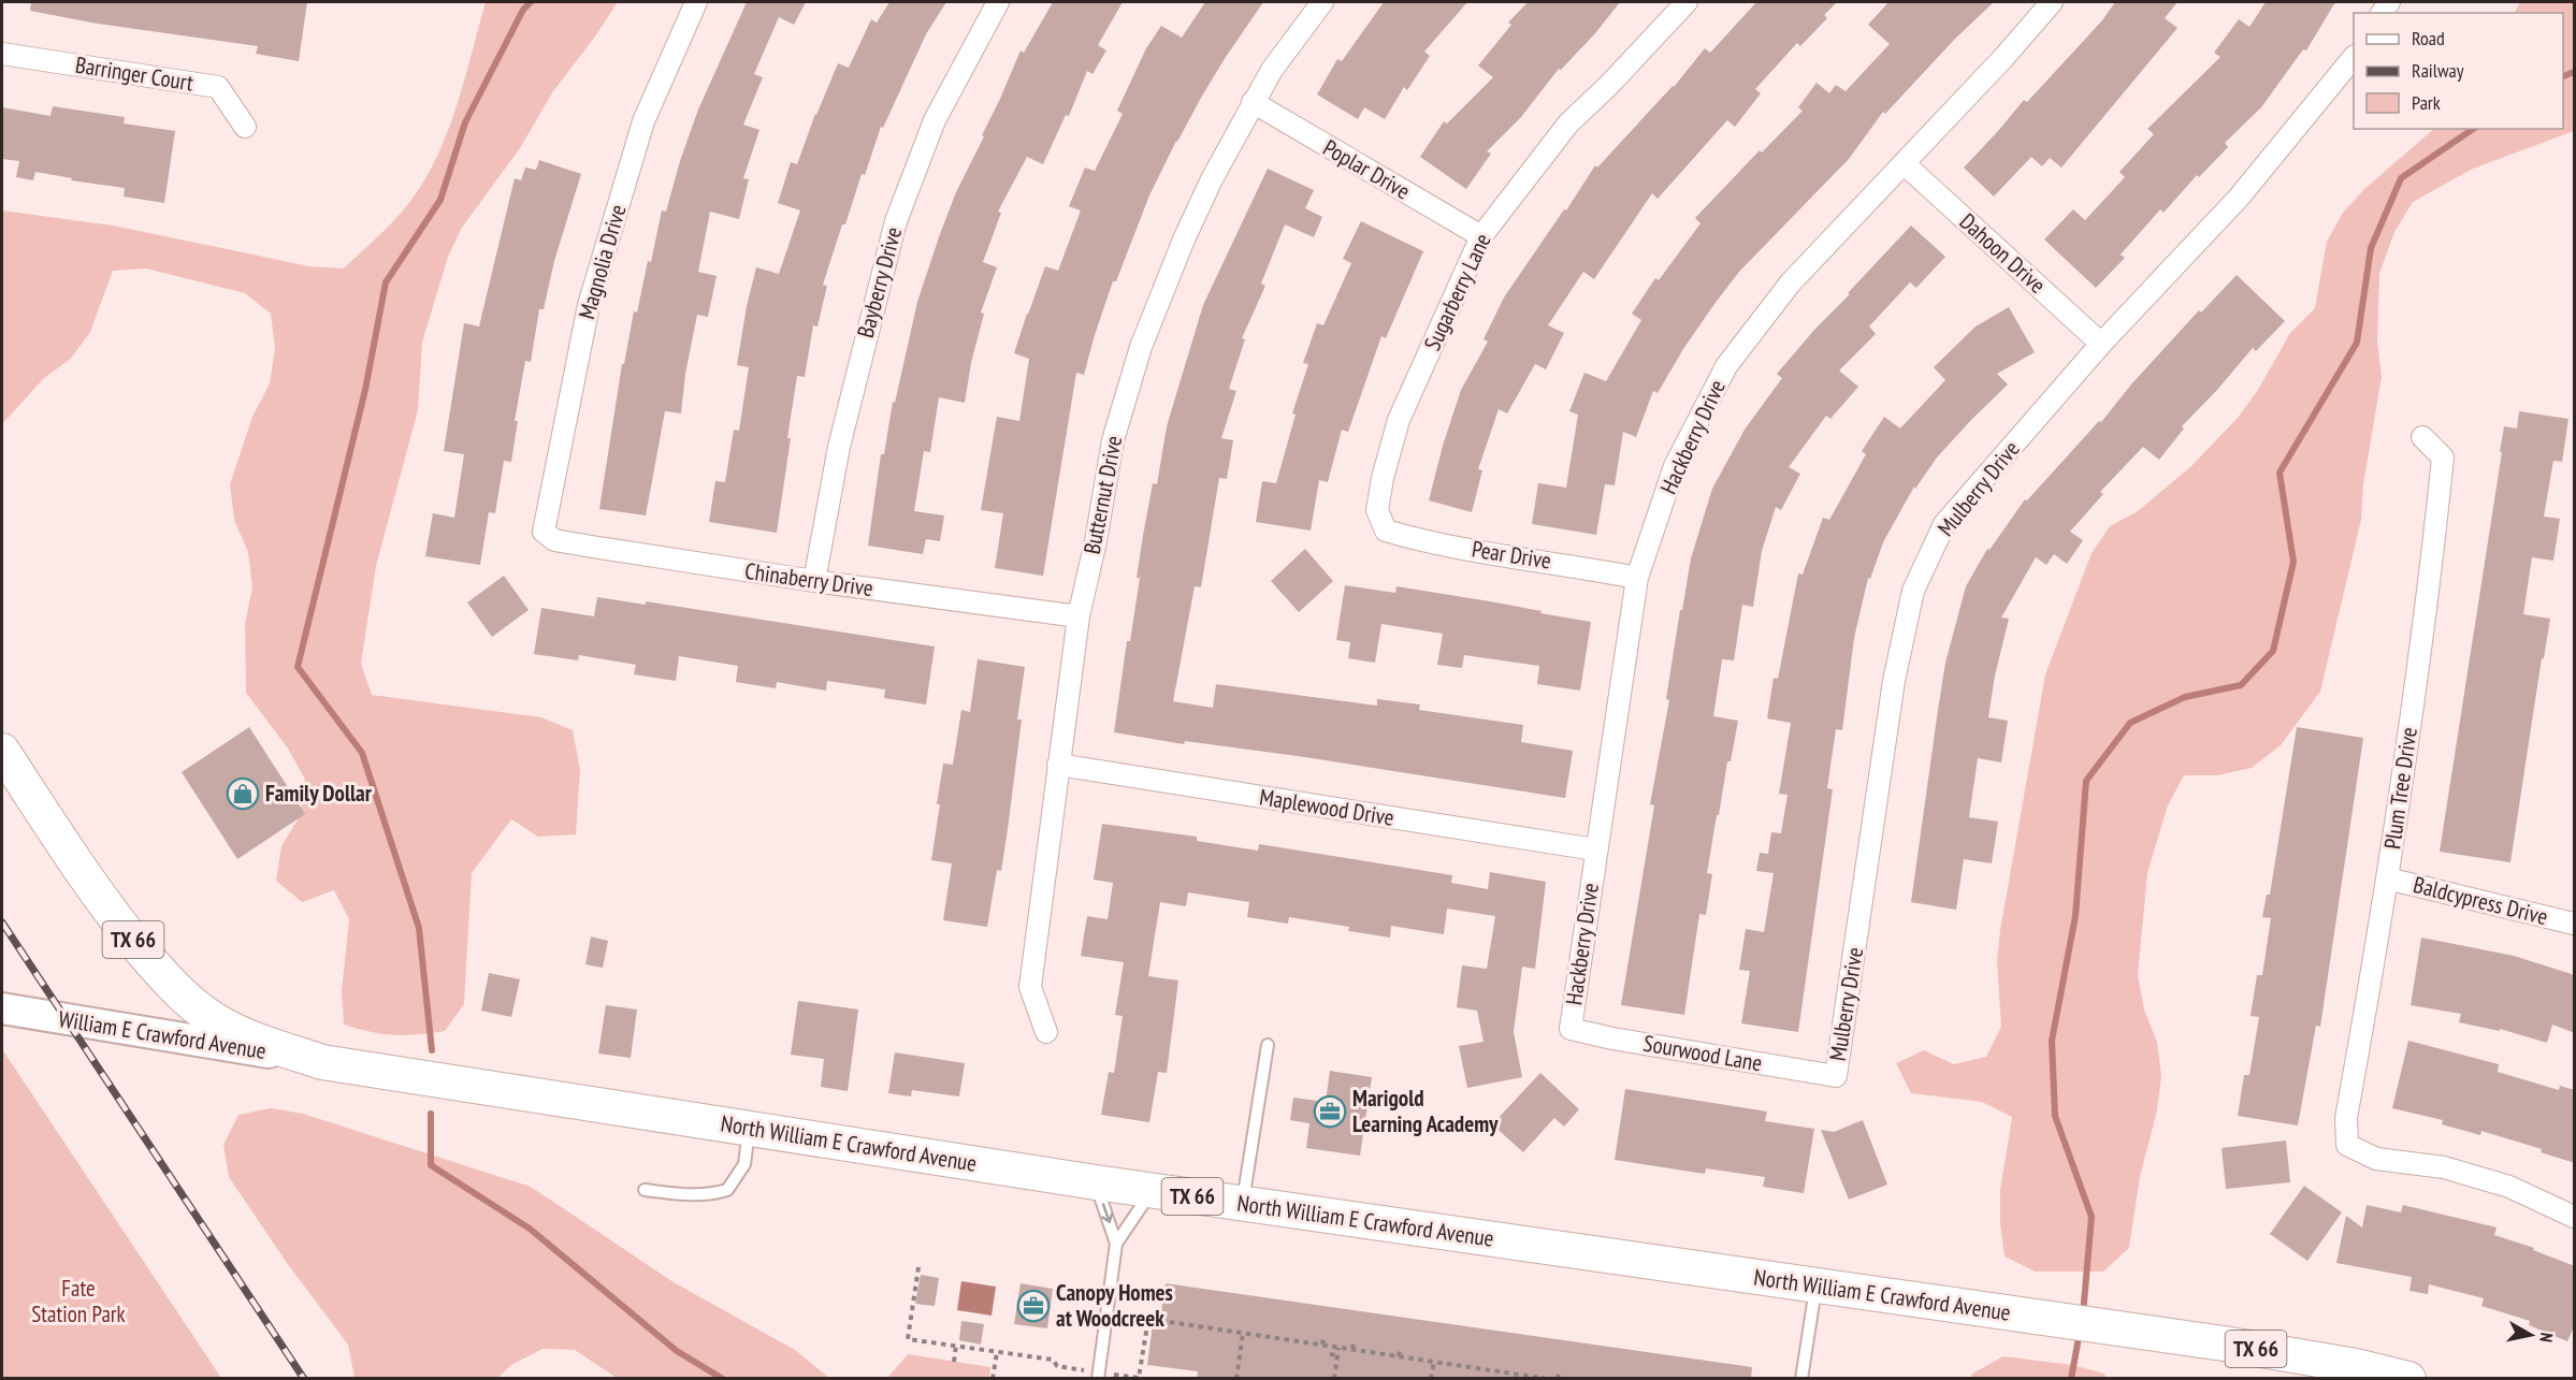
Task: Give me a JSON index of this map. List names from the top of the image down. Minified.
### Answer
{"streets":{"main road":["TX 66","William E Crawford Avenue","North William E Crawford Avenue"],"street":["Barringer Court","Poplar Drive","Dahoon Drive","Magnolia Drive","Bayberry Drive","Sugarberry Lane","Hackberry Drive","Mulberry Drive","Butternut Drive","Pear Drive","Chinaberry Drive","Plum Tree Drive","Maplewood Drive","Baldcypress Drive","Sourwood Lane"]},"crossings":[["Poplar Drive","Sugarberry Lane"],["Poplar Drive","Butternut Drive"],["Dahoon Drive","Hackberry Drive"],["Dahoon Drive","Mulberry Drive"],["Magnolia Drive","Chinaberry Drive"],["Bayberry Drive","Chinaberry Drive"],["Sugarberry Lane","Pear Drive"],["Hackberry Drive","Pear Drive"],["Hackberry Drive","Maplewood Drive"],["Hackberry Drive","Sourwood Lane"],["Mulberry Drive","Sourwood Lane"],["Butternut Drive","Chinaberry Drive"],["Butternut Drive","Maplewood Drive"],["Plum Tree Drive","Baldcypress Drive"],["TX 66","William E Crawford Avenue"],["TX 66","North William E Crawford Avenue"],["William E Crawford Avenue","North William E Crawford Avenue"]],"parks":["Fate Station Park"],"places":{"shop":["Family Dollar"],"office":["Marigold Learning Academy","Canopy Homes at Woodcreek"]},"legend":["Road","Railway","Park"],"north":"right"}
